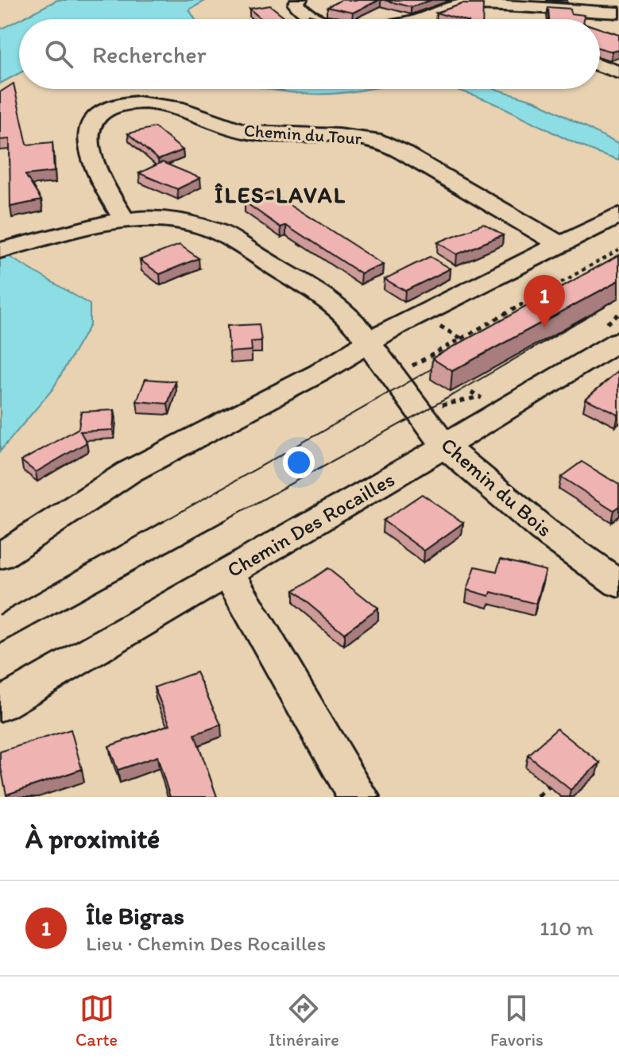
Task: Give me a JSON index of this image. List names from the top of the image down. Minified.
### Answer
{"streets":{"street":["Chemin du Tour","Chemin du Bois","Chemin Des Rocailles"]},"crossings":[["Chemin du Bois","Chemin Des Rocailles"]],"districts":["ÎLES-LAVAL"],"page":{"search":"Rechercher","pins":"1","heading":"À proximité","list":[{"mark":"1","name":"Île Bigras","note":"Lieu · Chemin Des Rocailles","value":"110 m"}],"nav":["Carte","Itinéraire","Favoris"]}}
